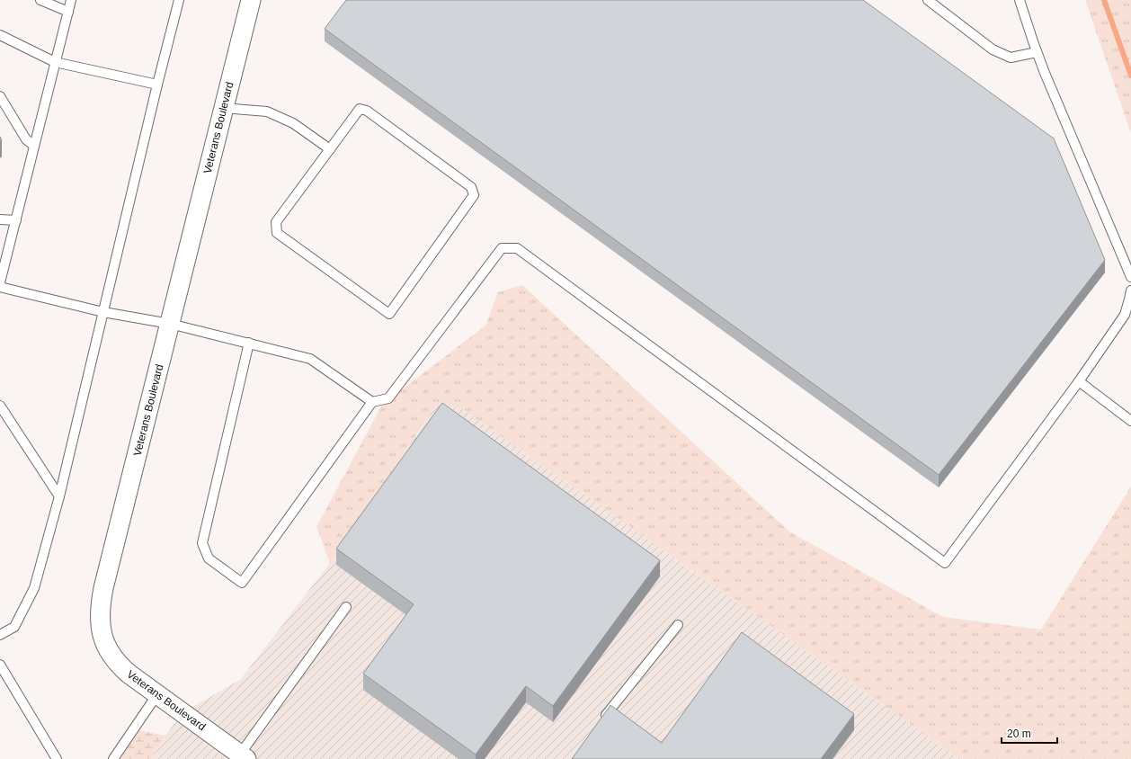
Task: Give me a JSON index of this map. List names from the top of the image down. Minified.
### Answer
{"streets":{"street":["Veterans Boulevard"]},"scale_bar":"20 m"}
